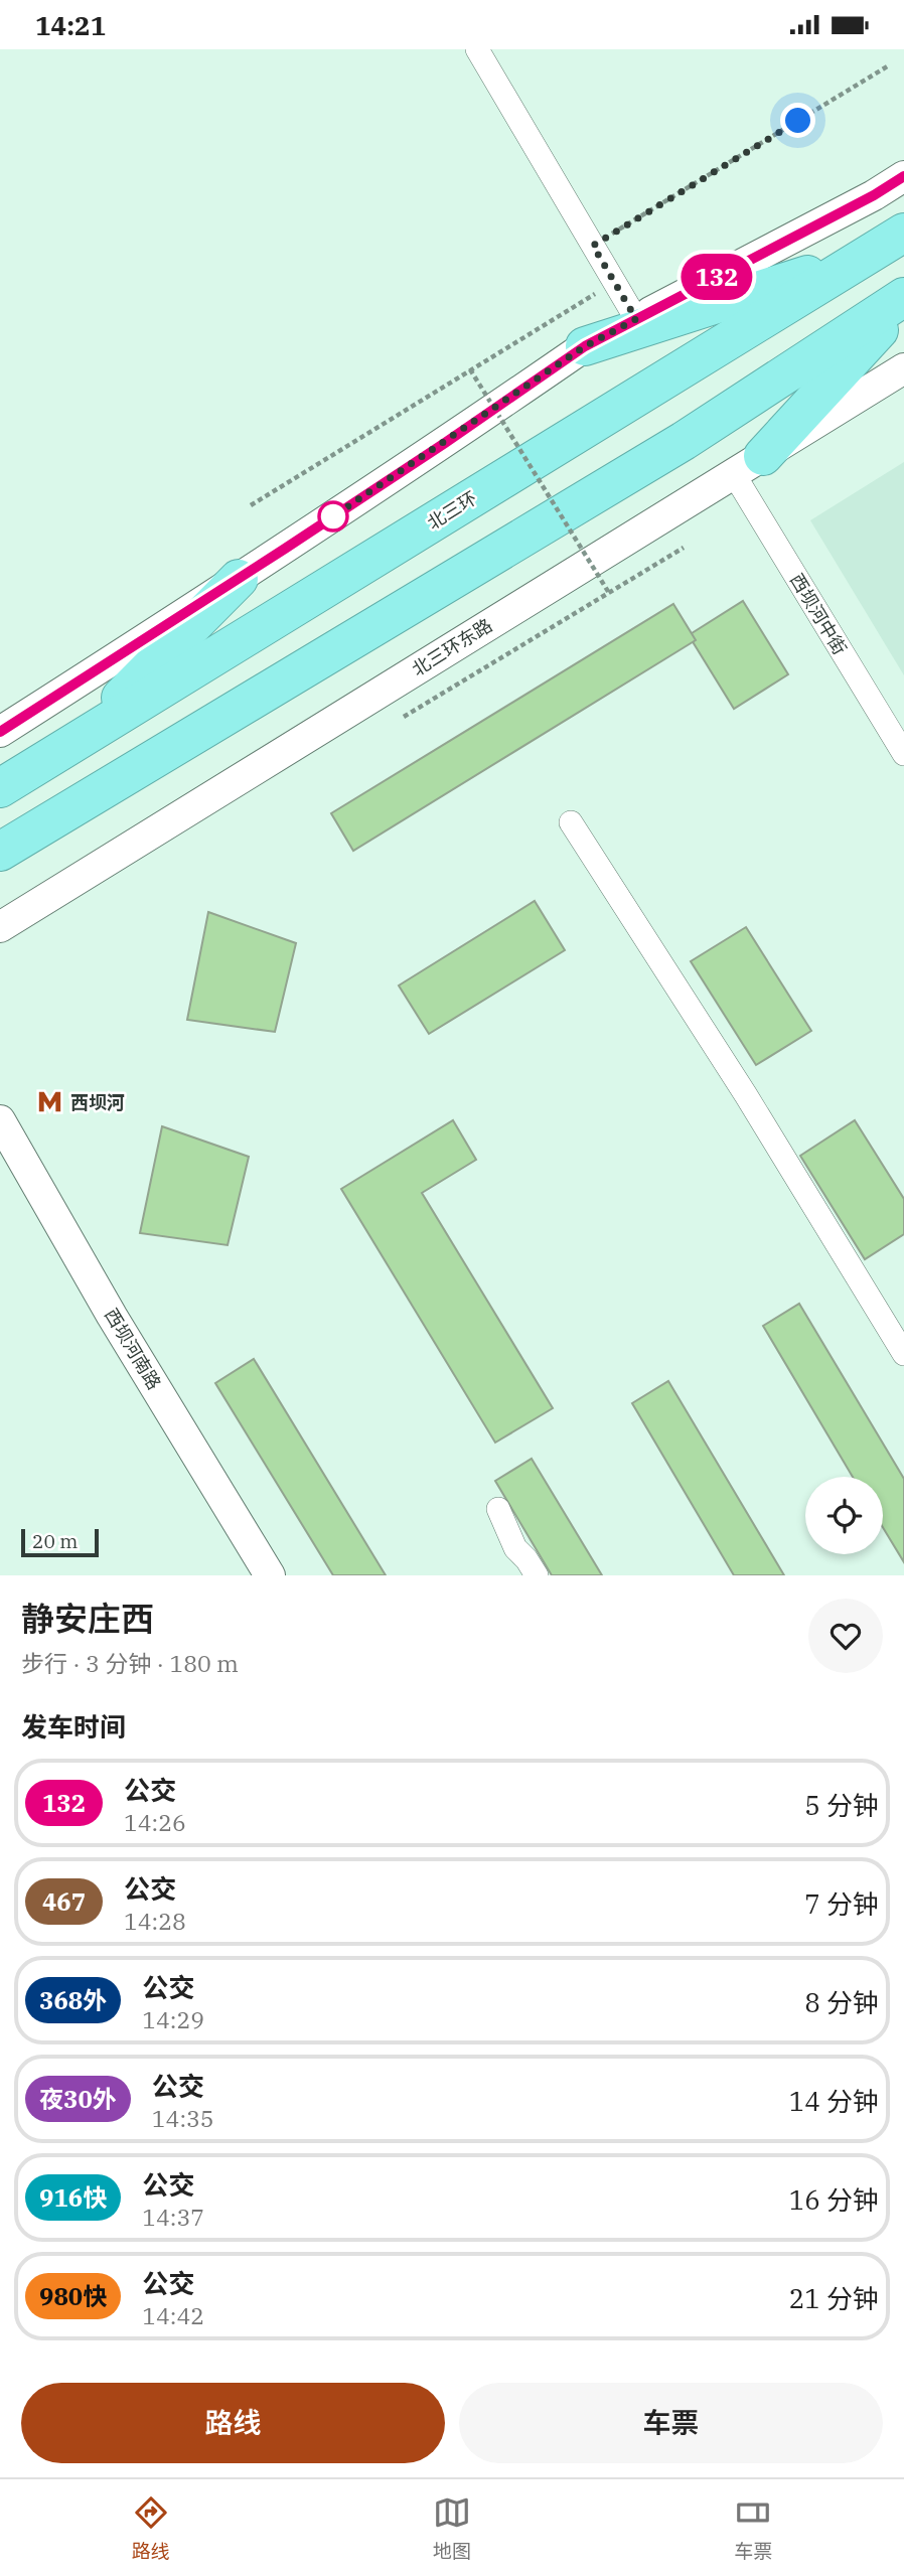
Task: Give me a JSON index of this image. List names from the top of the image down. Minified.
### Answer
{"streets":{"highway":["北三环"],"street":["西坝河中街","北三环东路","西坝河南路"]},"crossings":[["西坝河中街","北三环东路"]],"places":{"metro station":["西坝河"]},"lines":["bus line 132"],"scale_bar":"20 m","page":{"status":"14:21","on_map":"132","scale":"20 m","heading":[["静安庄西","步行 · 3 分钟 · 180 m"],"发车时间"],"list":[{"mark":"132","name":"公交","note":"14:26","value":"5 分钟"},{"mark":"467","name":"公交","note":"14:28","value":"7 分钟"},{"mark":"368外","name":"公交","note":"14:29","value":"8 分钟"},{"mark":"夜30外","name":"公交","note":"14:35","value":"14 分钟"},{"mark":"916快","name":"公交","note":"14:37","value":"16 分钟"},{"mark":"980快","name":"公交","note":"14:42","value":"21 分钟"}],"buttons":["路线","车票"],"tabs":["路线","地图","车票"]}}
